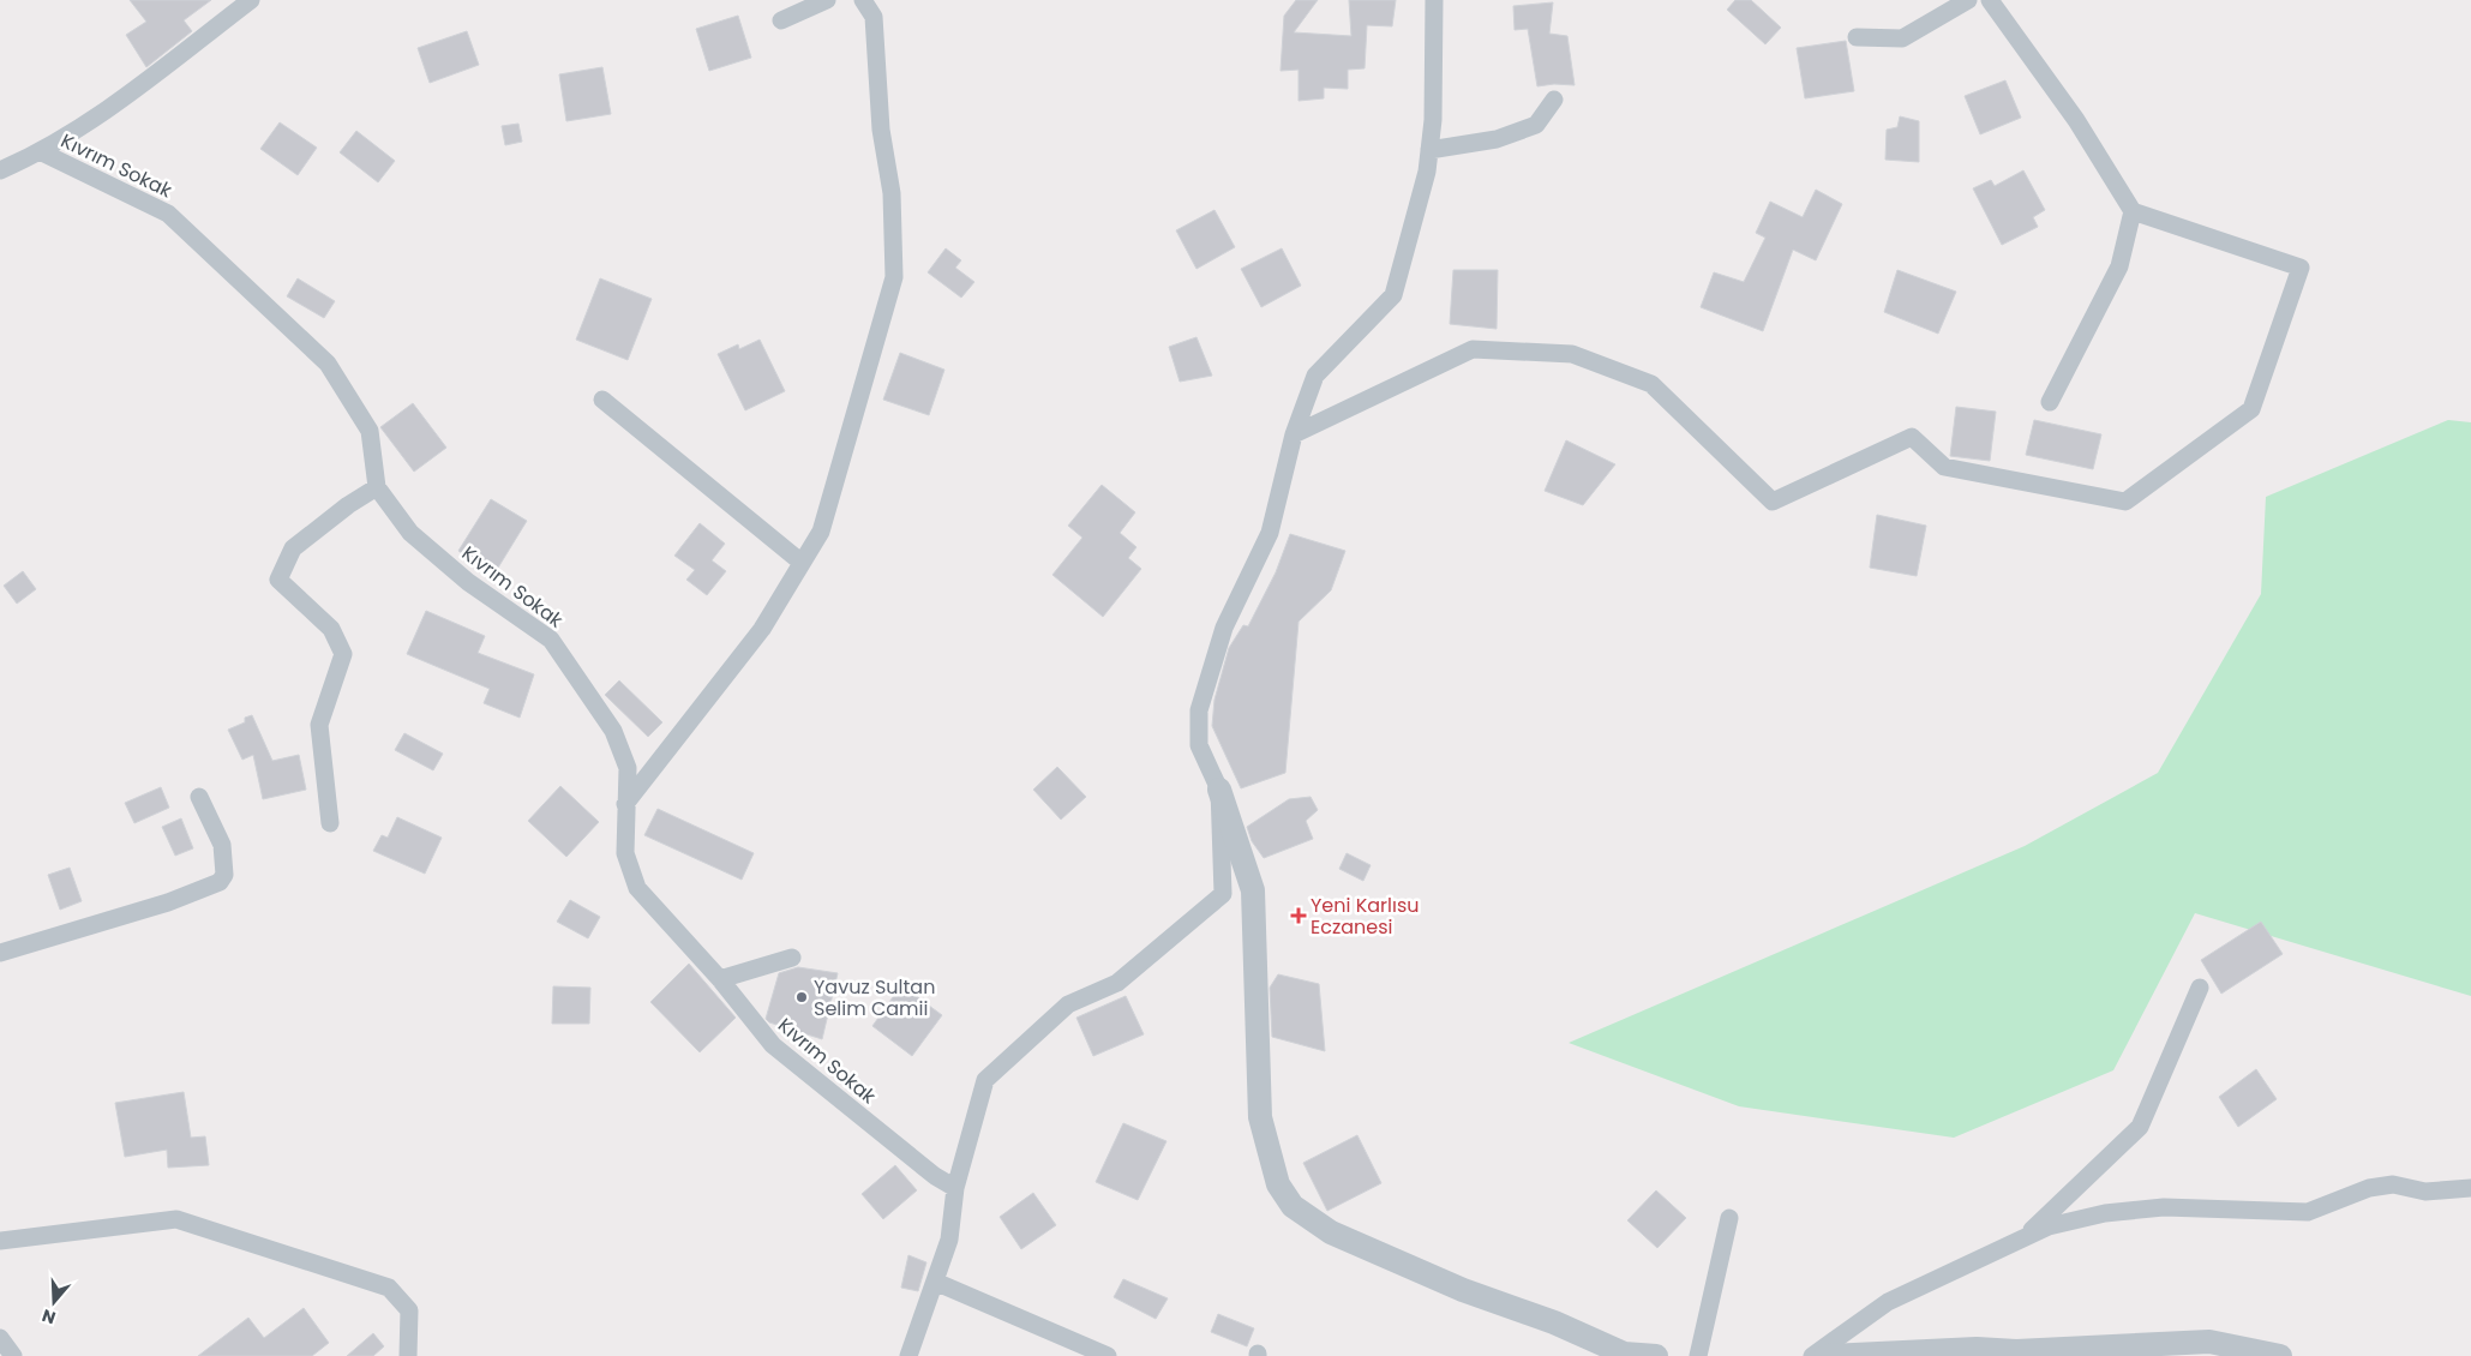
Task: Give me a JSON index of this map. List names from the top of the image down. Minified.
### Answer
{"streets":{"street":["Kıvrım Sokak"]},"places":{"health":["Yeni Karlısu Eczanesi"],"other":["Yavuz Sultan Selim Camii"]},"north":"bottom"}
